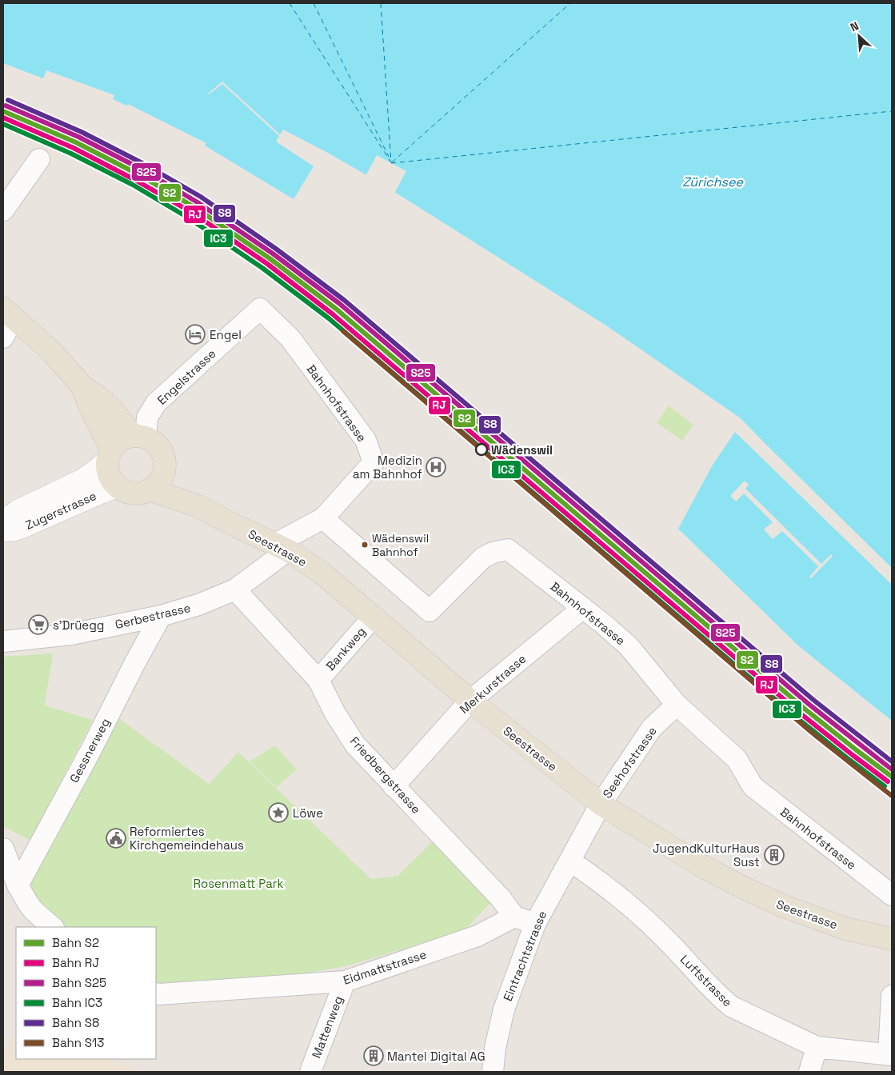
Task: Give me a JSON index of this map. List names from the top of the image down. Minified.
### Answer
{"streets":{"main road":["Zugerstrasse","Seestrasse"],"street":["Engelstrasse","Bahnhofstrasse","Gerbestrasse","Bankweg","Merkurstrasse","Gessnerweg","Seehofstrasse","Friedbergstrasse","Eintrachtstrasse","Eidmattstrasse","Luftstrasse","Mattenweg"]},"crossings":[["Engelstrasse","Bahnhofstrasse"],["Engelstrasse","Zugerstrasse"],["Engelstrasse","Seestrasse"],["Bahnhofstrasse","Seestrasse"],["Bahnhofstrasse","Gerbestrasse"],["Bahnhofstrasse","Merkurstrasse"],["Bahnhofstrasse","Seehofstrasse"],["Zugerstrasse","Seestrasse"],["Seestrasse","Gerbestrasse"],["Seestrasse","Bankweg"],["Seestrasse","Merkurstrasse"],["Seestrasse","Seehofstrasse"],["Seestrasse","Eintrachtstrasse"],["Gerbestrasse","Gessnerweg"],["Gerbestrasse","Friedbergstrasse"],["Bankweg","Friedbergstrasse"],["Merkurstrasse","Friedbergstrasse"],["Seehofstrasse","Eintrachtstrasse"],["Friedbergstrasse","Eidmattstrasse"],["Eintrachtstrasse","Luftstrasse"],["Eidmattstrasse","Mattenweg"]],"water":["Zürichsee"],"parks":["Rosenmatt Park"],"places":{"hotel":["Engel"],"other":["Wädenswil","Wädenswil Bahnhof"],"hospital":["Medizin am Bahnhof"],"supermarket":["s'Drüegg"],"place":["Löwe"],"public building":["Reformiertes Kirchgemeindehaus"],"building":["JugendKulturHaus Sust","Mantel Digital AG"]},"lines":["rail line S8","rail line S25","rail line S2","rail line RJ","rail line IC3","rail line S13"],"legend":["Bahn S2","Bahn RJ","Bahn S25","Bahn IC3","Bahn S8","Bahn S13"],"north":"top left"}
